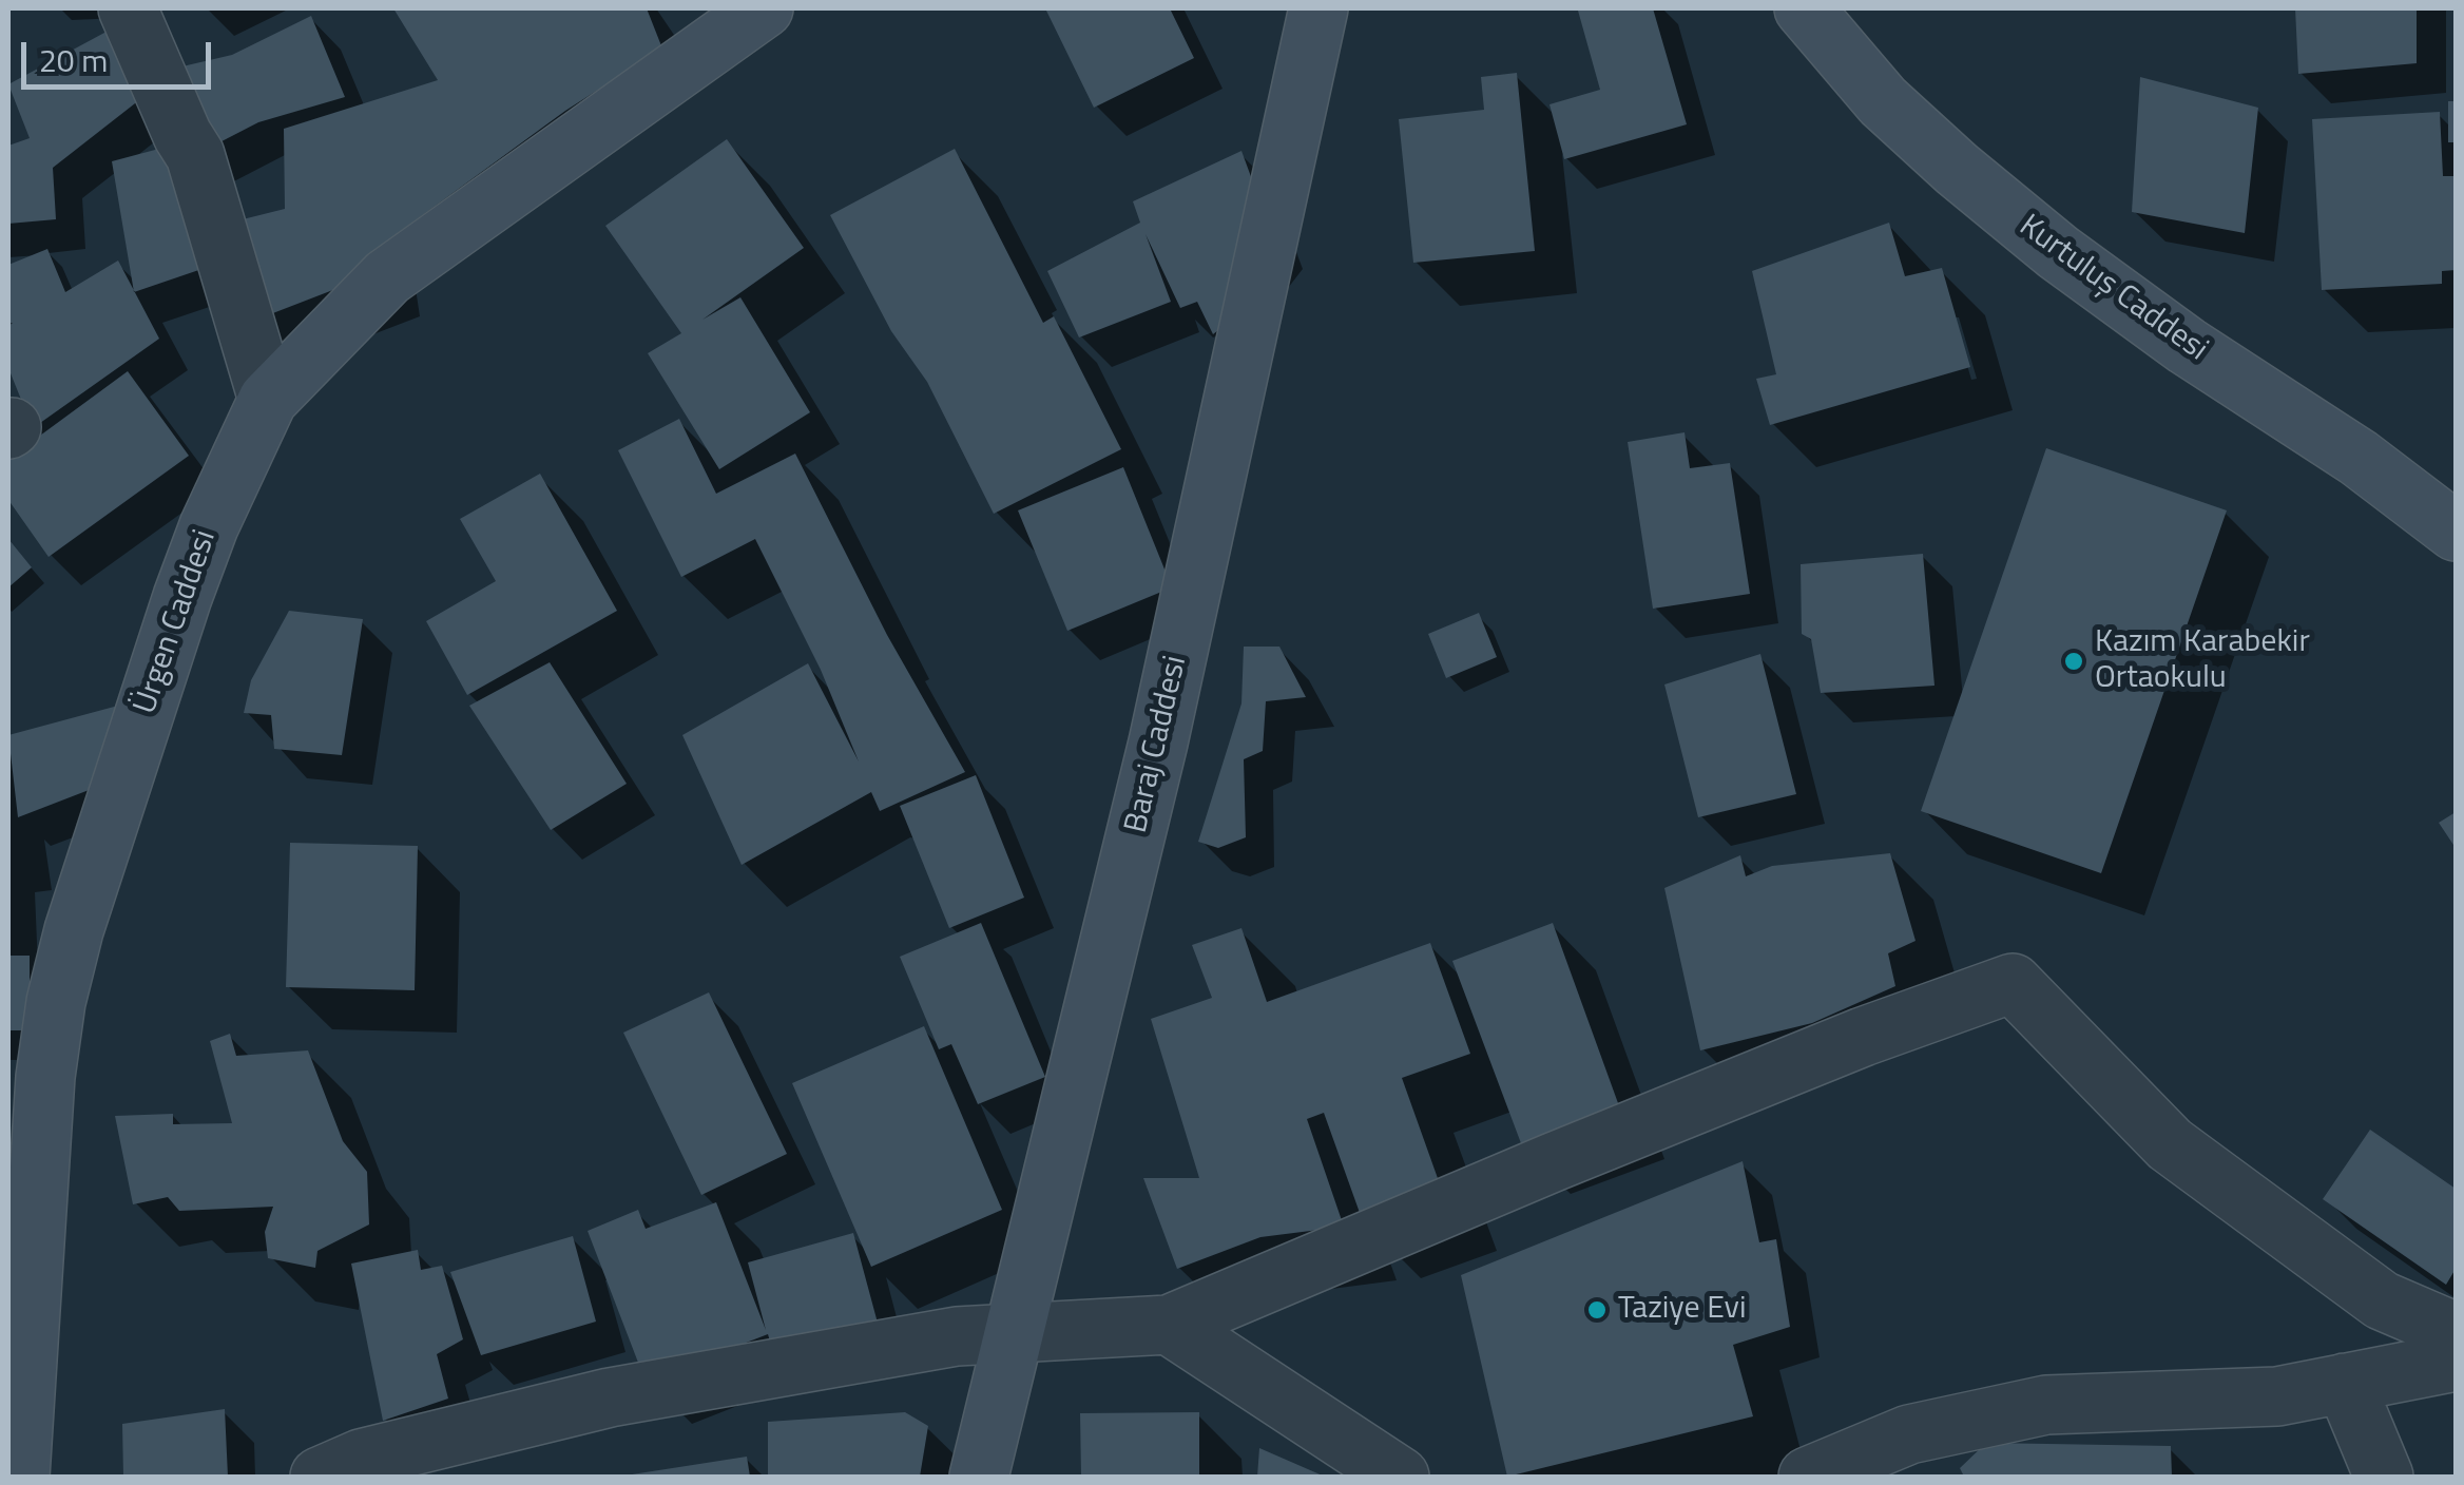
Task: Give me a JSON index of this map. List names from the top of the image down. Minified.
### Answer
{"streets":{"street":["Kurtuluş Caddesi","Ürgen Caddesi","Baraj Caddesi"]},"places":["Kazım Karabekir Ortaokulu","Taziye Evi"],"scale_bar":"20 m"}
